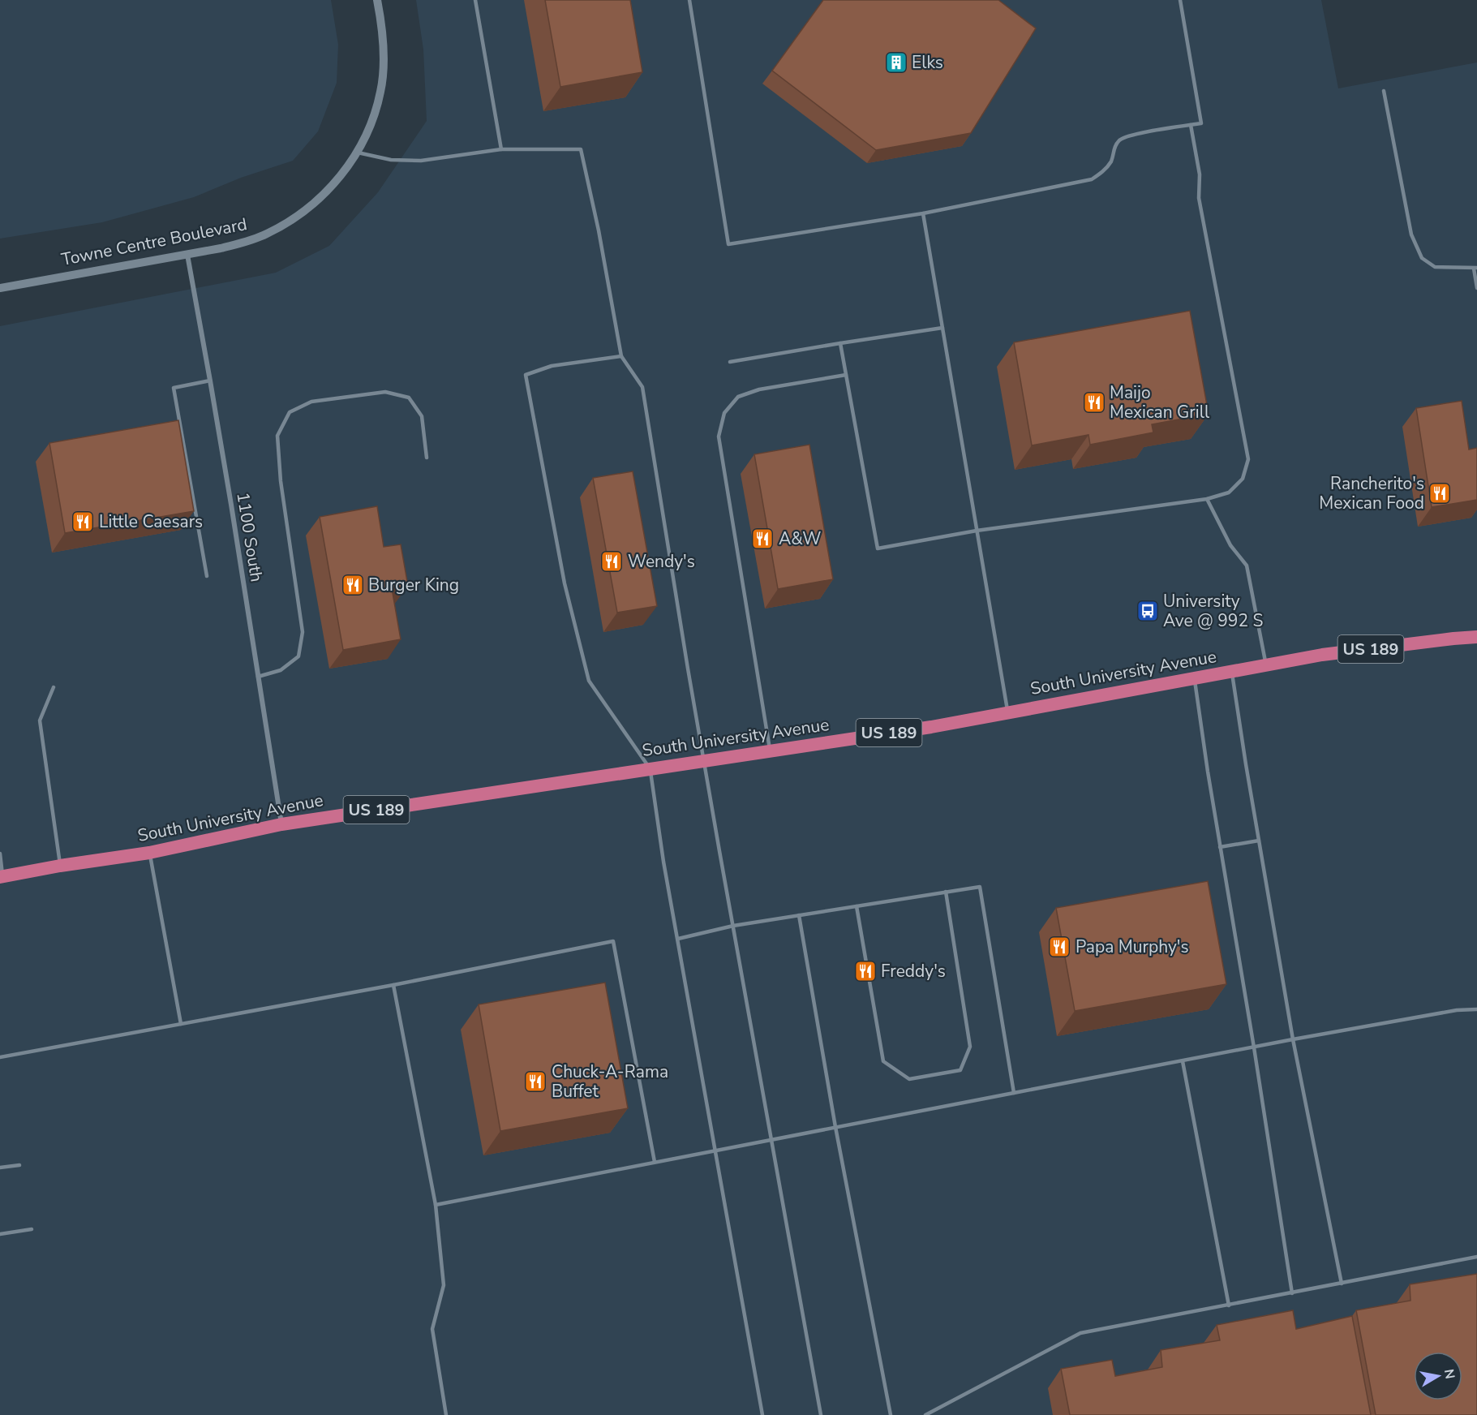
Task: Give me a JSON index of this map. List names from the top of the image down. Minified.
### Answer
{"streets":{"highway":["US 189","South University Avenue"],"street":["Towne Centre Boulevard","1100 South"]},"crossings":[["Towne Centre Boulevard","1100 South"],["1100 South","South University Avenue"]],"places":{"building":["Elks"],"restaurant":["Maijo Mexican Grill","Rancherito's Mexican Food","Little Caesars","A&W","Wendy's","Burger King","Papa Murphy's","Freddy's","Chuck-A-Rama Buffet"],"bus stop":["University Ave @ 992 S"]},"north":"right"}
